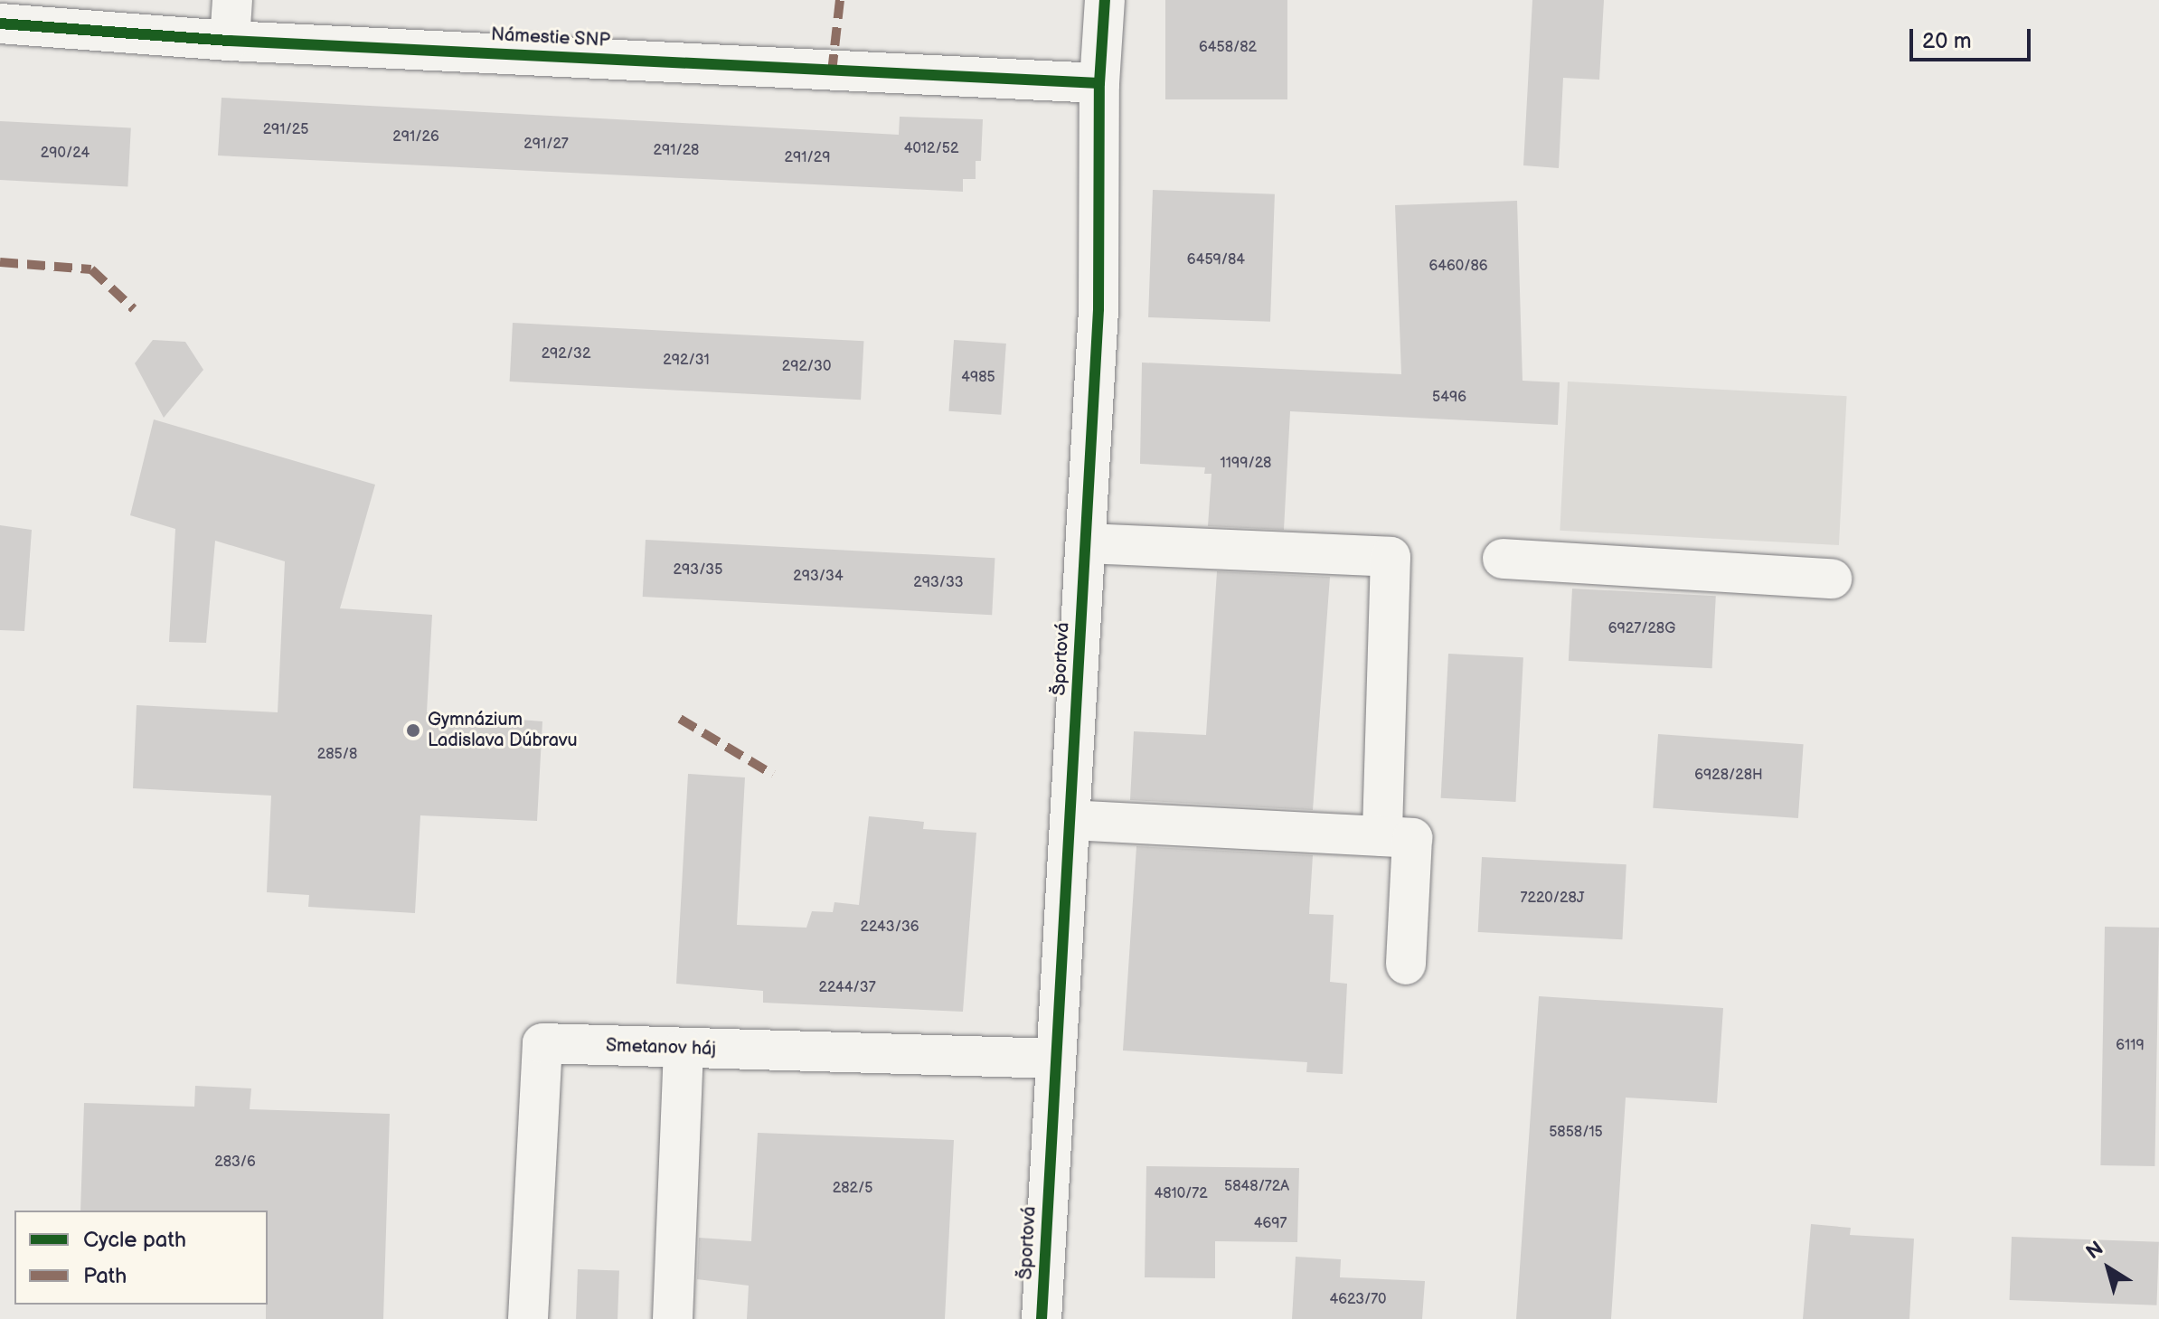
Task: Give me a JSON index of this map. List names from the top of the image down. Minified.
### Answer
{"streets":{"street":["Námestie SNP","Športová","Smetanov háj"]},"crossings":[["Námestie SNP","Športová"],["Športová","Smetanov háj"]],"places":["Gymnázium Ladislava Dúbravu"],"house_numbers":["6458/82","291/25","291/26","291/27","4012/52","291/28","290/24","291/29","6459/84","6460/86","292/32","292/31","292/30","4985","5496","1199/28","293/35","293/34","293/33","6927/28G","285/8","6928/28H","7220/28J","2243/36","2244/37","6119","5858/15","283/6","5848/72A","282/5","4810/72","4697","4623/70"],"legend":["Cycle path","Path"],"scale_bar":"20 m","north":"top left"}
